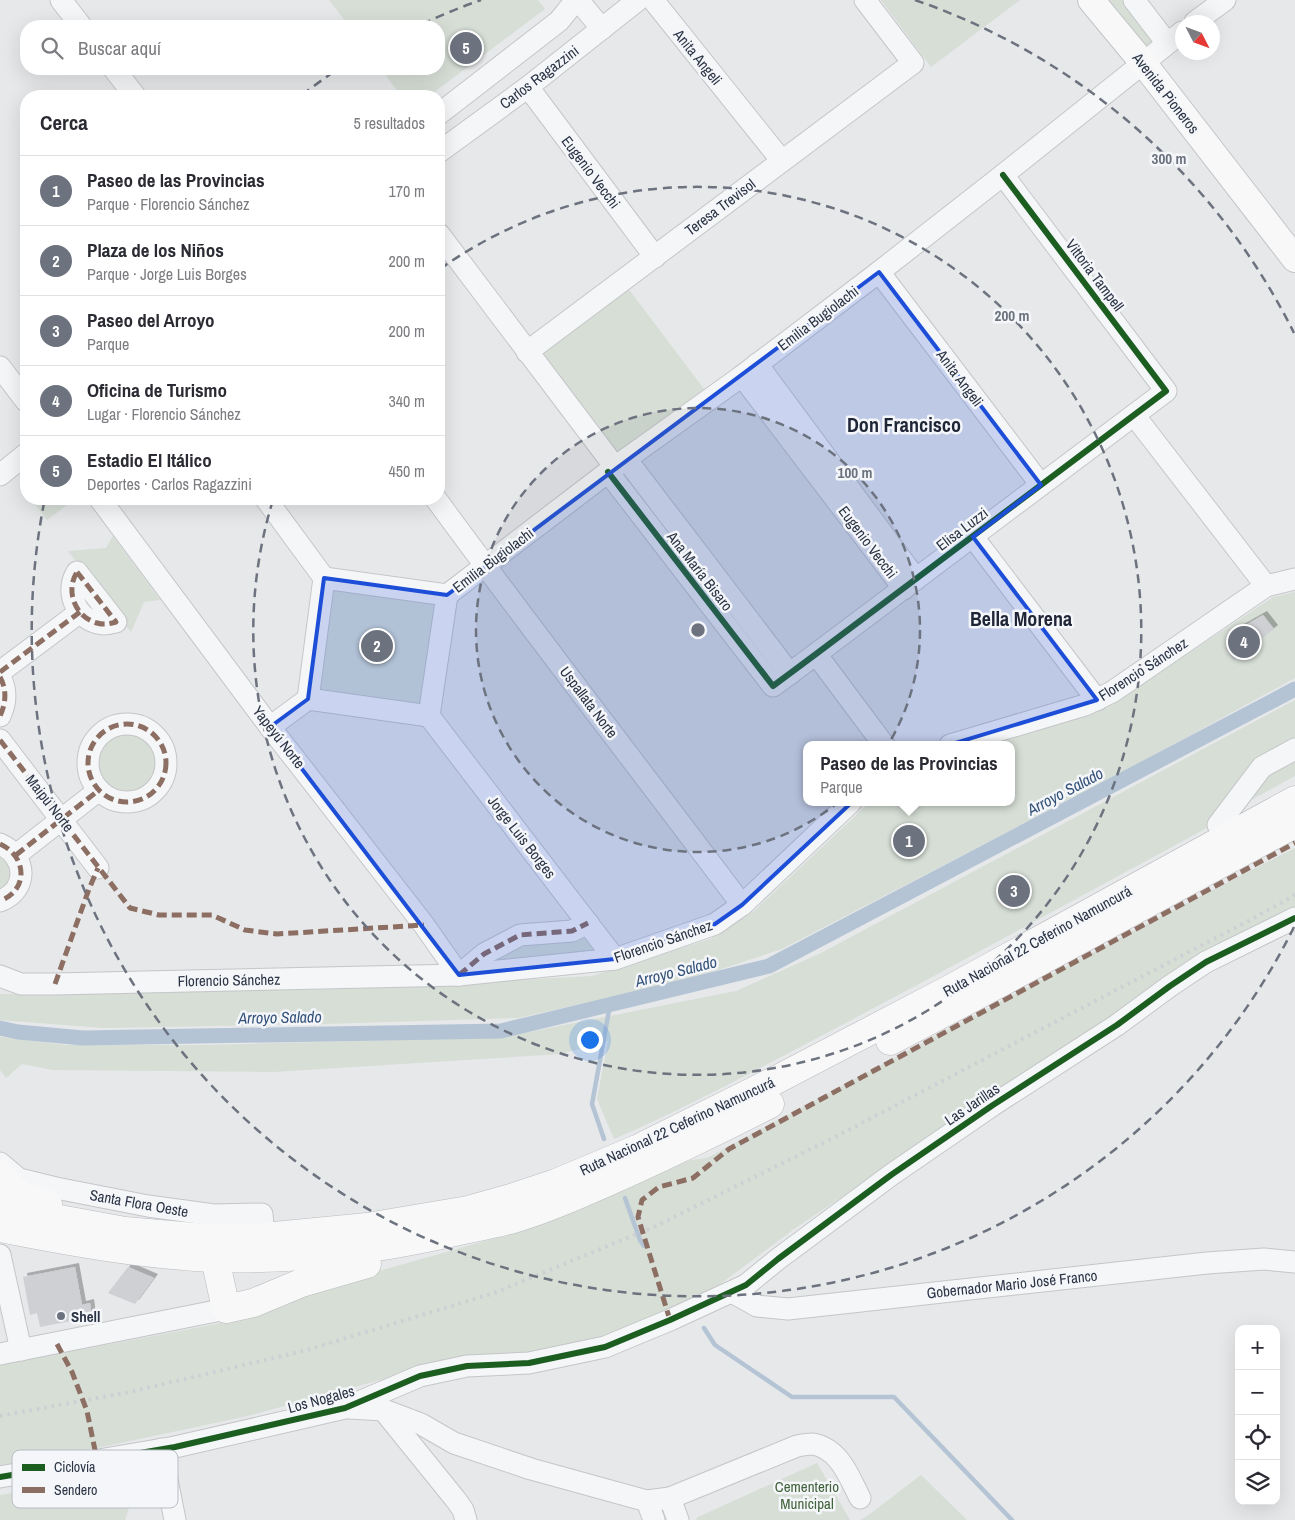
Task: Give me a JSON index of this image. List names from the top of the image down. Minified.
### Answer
{"streets":{"highway":["Ruta Nacional 22 Ceferino Namuncurá"],"main road":["Avenida Pioneros"],"street":["Anita Angeli","Carlos Ragazzini","Eugenio Vecchi","Teresa Trevisol","Vittoria Tampell","Emilia Bugiolachi","Elisa Luzzi","Ana María Bisaro","Florencio Sánchez","Uspallata Norte","Yapeyú Norte","Maipú Norte","Jorge Luis Borges","Las Jarillas","Santa Flora Oeste","Gobernador Mario José Franco","Los Nogales"]},"crossings":[["Anita Angeli","Teresa Trevisol"],["Anita Angeli","Emilia Bugiolachi"],["Anita Angeli","Elisa Luzzi"],["Carlos Ragazzini","Eugenio Vecchi"],["Avenida Pioneros","Emilia Bugiolachi"],["Eugenio Vecchi","Teresa Trevisol"],["Eugenio Vecchi","Emilia Bugiolachi"],["Eugenio Vecchi","Elisa Luzzi"],["Teresa Trevisol","Ana María Bisaro"],["Vittoria Tampell","Emilia Bugiolachi"],["Vittoria Tampell","Elisa Luzzi"],["Emilia Bugiolachi","Ana María Bisaro"],["Emilia Bugiolachi","Uspallata Norte"],["Elisa Luzzi","Ana María Bisaro"],["Florencio Sánchez","Uspallata Norte"],["Florencio Sánchez","Yapeyú Norte"],["Florencio Sánchez","Jorge Luis Borges"],["Ruta Nacional 22 Ceferino Namuncurá","Santa Flora Oeste"],["Las Jarillas","Gobernador Mario José Franco"],["Las Jarillas","Los Nogales"]],"districts":["Don Francisco","Bella Morena"],"water":["Arroyo Salado"],"parks":["Cementerio Municipal"],"places":["Shell"],"legend":["Ciclovía","Sendero"],"north":"bottom right","page":{"search":"Buscar aquí","pins":["5","4","2","1","3"],"heading":["Cerca","5 resultados"],"list":[{"mark":"1","name":"Paseo de las Provincias","note":"Parque · Florencio Sánchez","value":"170 m"},{"mark":"2","name":"Plaza de los Niños","note":"Parque · Jorge Luis Borges","value":"200 m"},{"mark":"3","name":"Paseo del Arroyo","note":"Parque","value":"200 m"},{"mark":"4","name":"Oficina de Turismo","note":"Lugar · Florencio Sánchez","value":"340 m"},{"mark":"5","name":"Estadio El Itálico","note":"Deportes · Carlos Ragazzini","value":"450 m"}],"popup":["Paseo de las Provincias","Parque"],"map_buttons":["+","−"]},"rings":["300 m","200 m","100 m"]}
